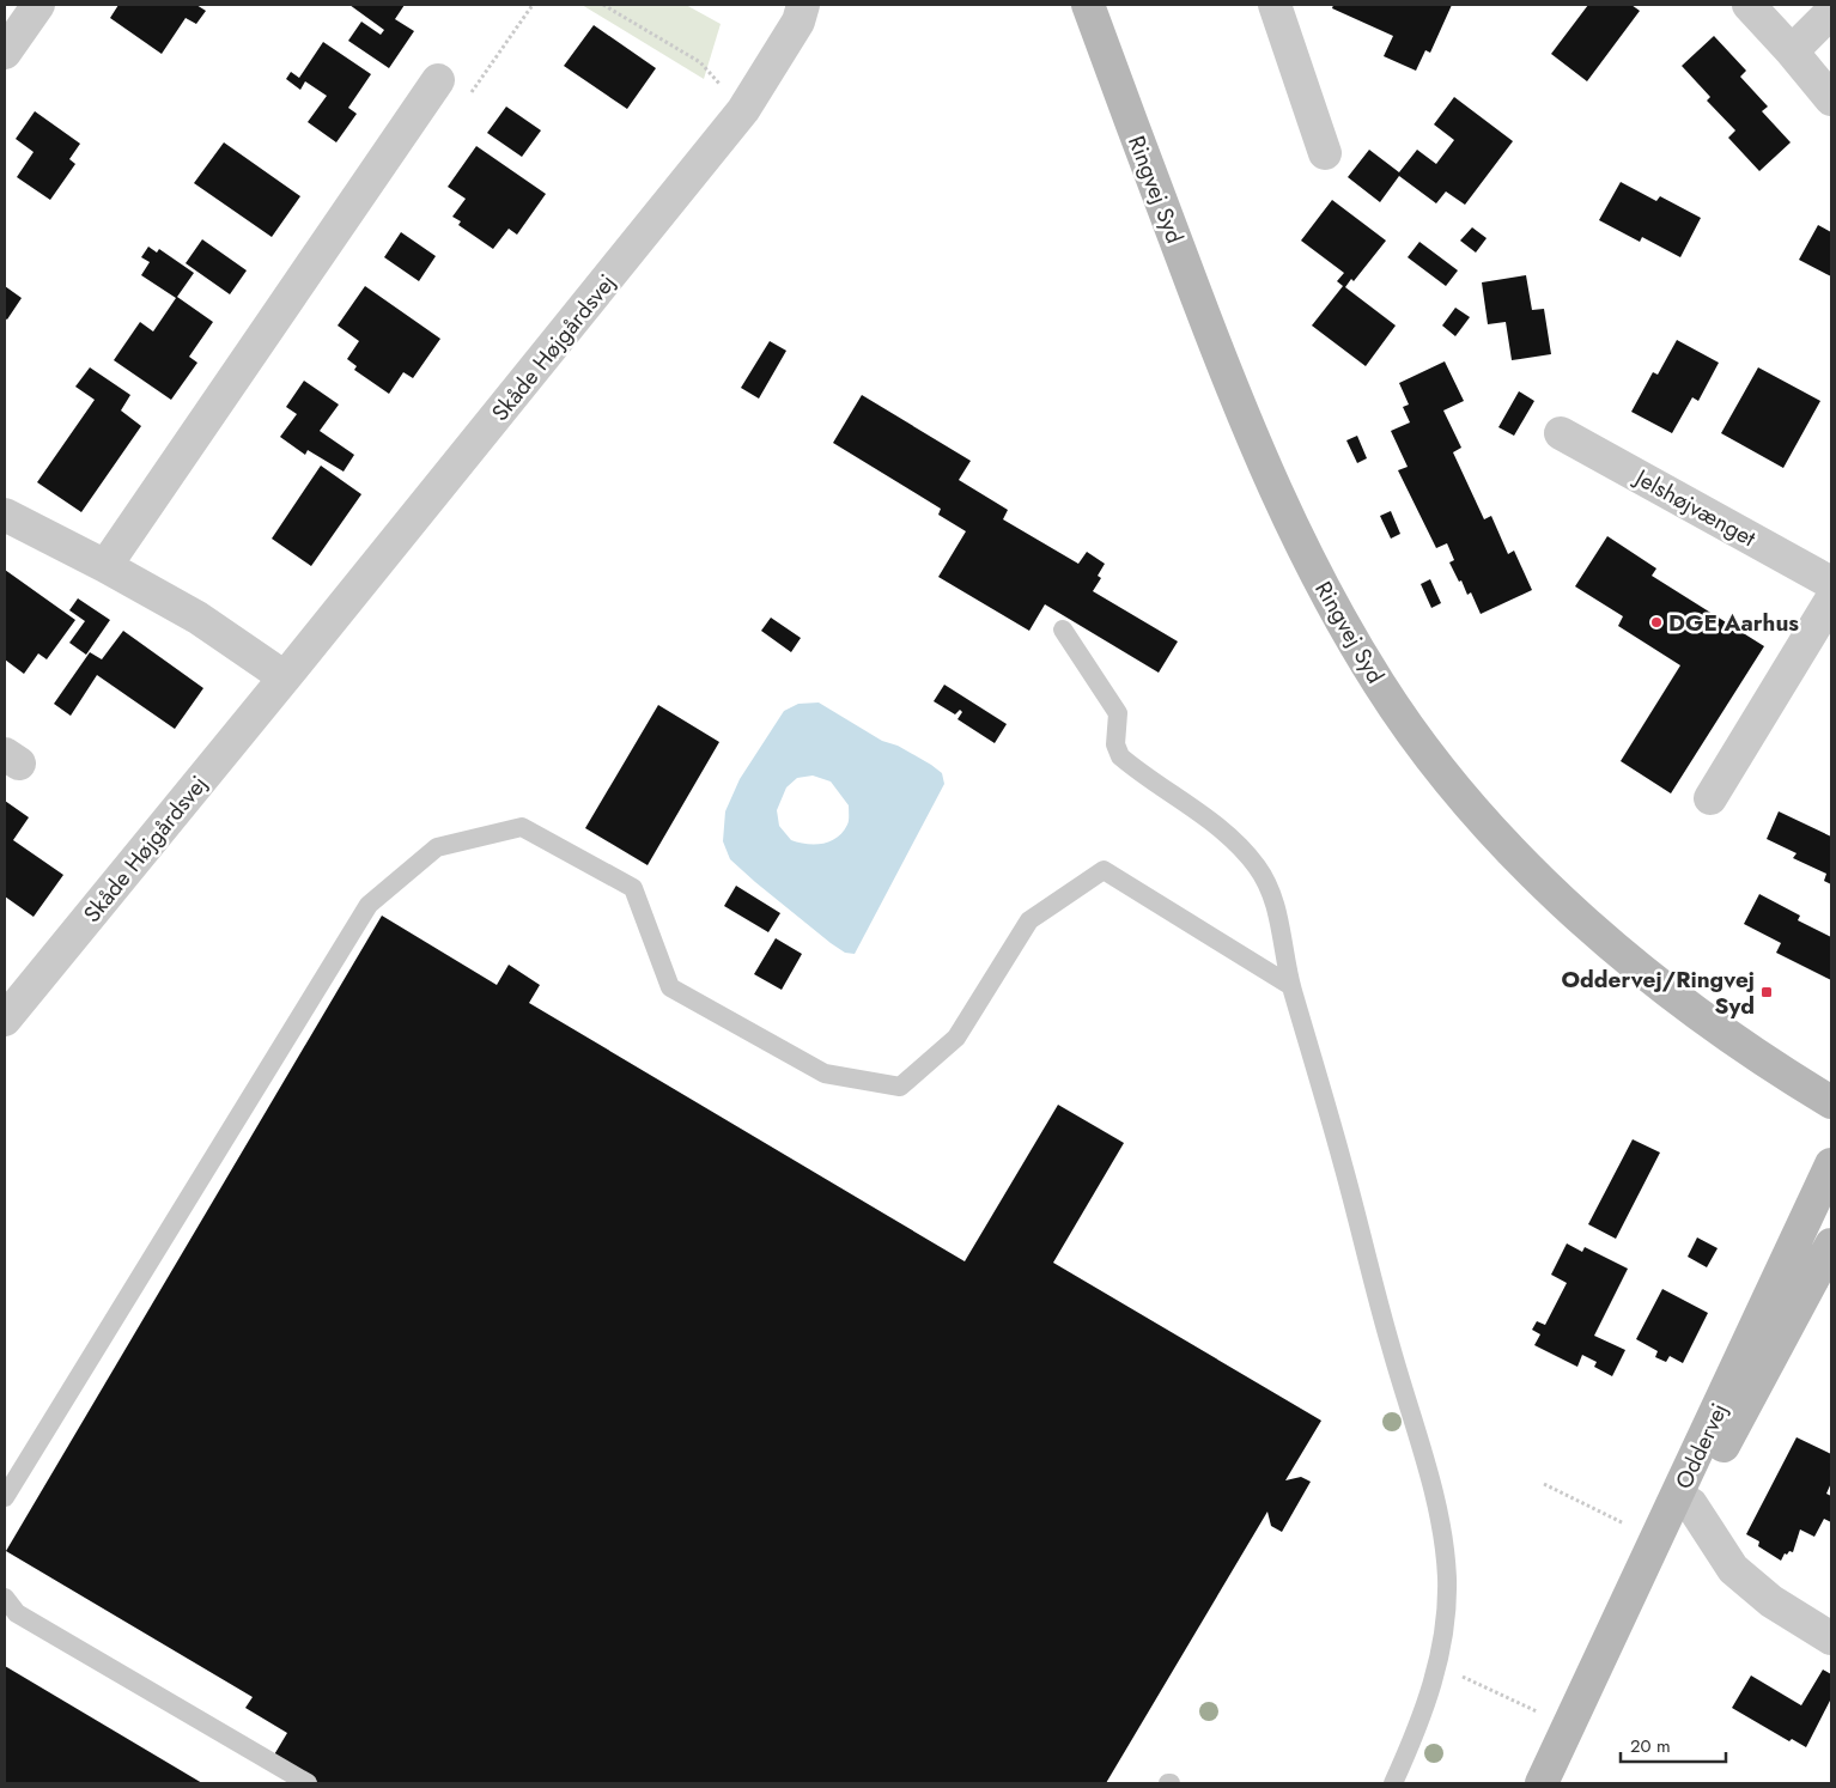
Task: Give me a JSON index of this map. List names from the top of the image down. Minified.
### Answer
{"streets":{"main road":["Ringvej Syd","Oddervej"],"street":["Skåde Højgårdsvej","Jelshøjvænget"]},"places":{"other":["DGE Aarhus"],"transit":["Oddervej/Ringvej Syd"]},"scale_bar":"20 m"}
